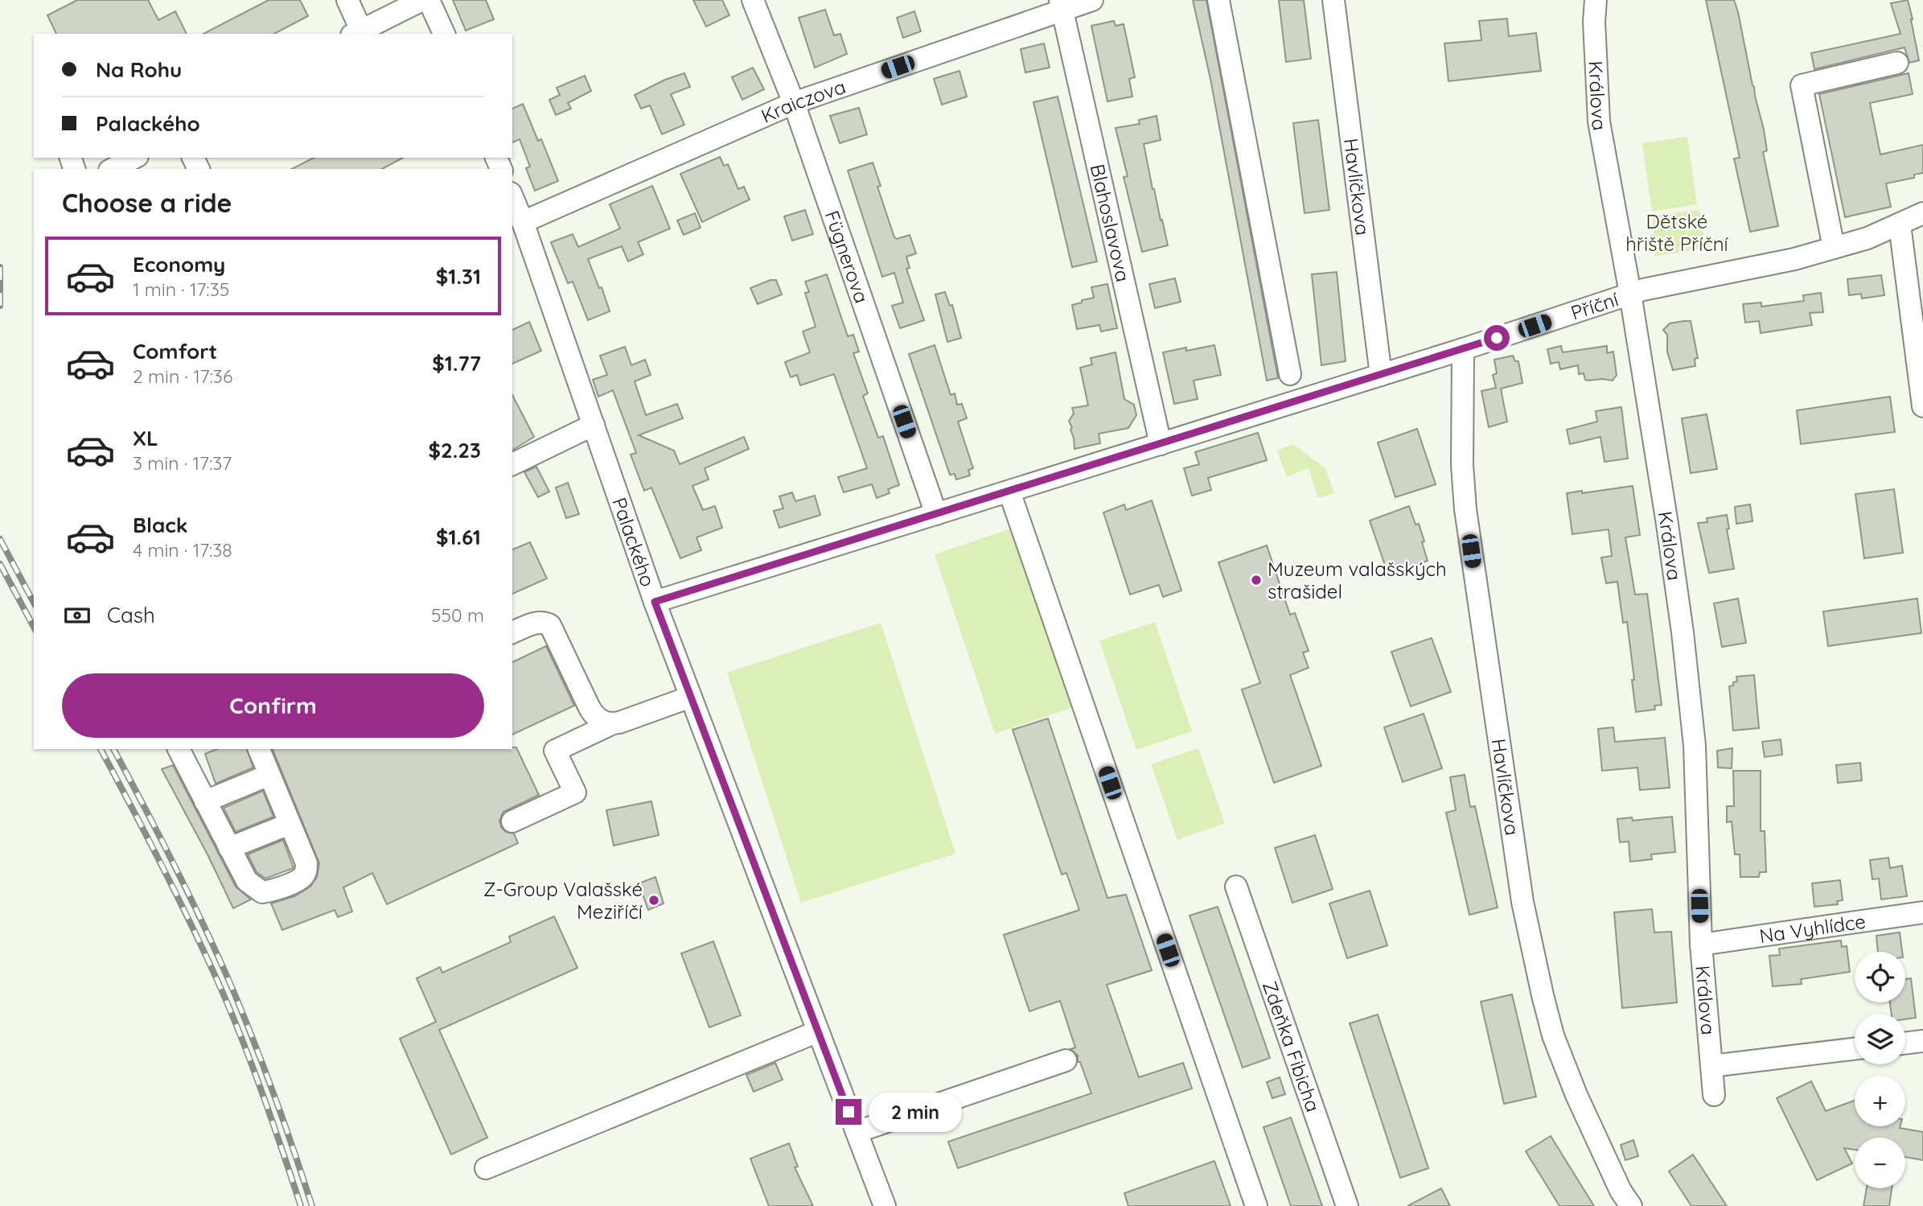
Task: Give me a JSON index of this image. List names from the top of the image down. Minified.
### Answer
{"streets":{"street":["Králova","Kraiczova","Havlíčkova","Blahoslavova","Fügnerova","Příční","Palackého","Na Vyhlídce","Zdeňka Fibicha"]},"crossings":[["Králova","Příční"],["Králova","Na Vyhlídce"],["Kraiczova","Blahoslavova"],["Kraiczova","Fügnerova"],["Kraiczova","Palackého"],["Havlíčkova","Příční"],["Blahoslavova","Příční"],["Fügnerova","Příční"],["Příční","Palackého"]],"parks":["Dětské hřiště Příční"],"places":["Muzeum valašských strašidel","Z-Group Valašské Meziříčí"],"page":{"banner":["Na Rohu","Palackého"],"heading":"Choose a ride","list":[{"name":"Economy","note":"1 min · 17:35","value":"$1.31"},{"name":"Comfort","note":"2 min · 17:36","value":"$1.77"},{"name":"XL","note":"3 min · 17:37","value":"$2.23"},{"name":"Black","note":"4 min · 17:38","value":"$1.61"}],"pay":["Cash","550 m"],"buttons":"Confirm","map_buttons":["+","−"],"bubble":"2 min"}}
